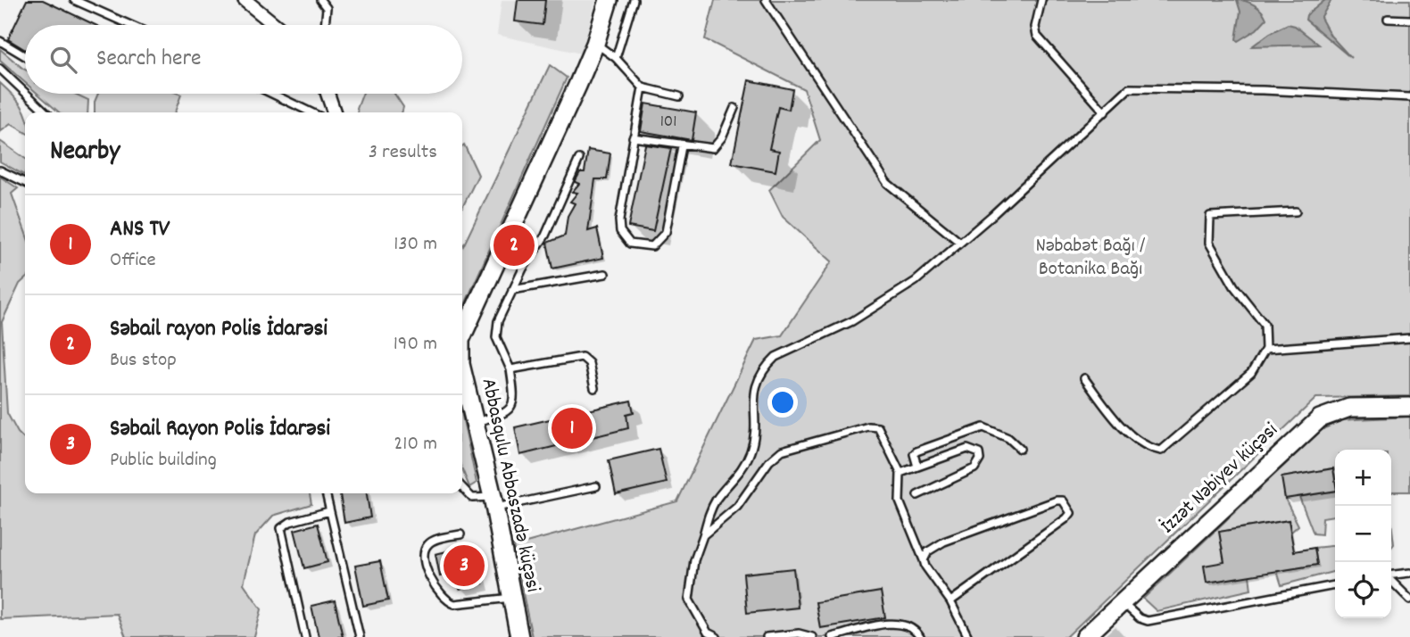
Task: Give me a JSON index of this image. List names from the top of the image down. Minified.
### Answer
{"streets":{"street":["İzzət Nəbiyev küçəsi","Abbasqulu Abbaszadə küçəsi"]},"parks":["Nəbabət Bağı / Botanika Bağı"],"house_numbers":["101"],"page":{"search":"Search here","heading":["Nearby","3 results"],"list":[{"mark":"1","name":"ANS TV","note":"Office","value":"130 m"},{"mark":"2","name":"Səbail rayon Polis İdarəsi","note":"Bus stop","value":"190 m"},{"mark":"3","name":"Səbail Rayon Polis İdarəsi","note":"Public building","value":"210 m"}],"pins":["2","1","3"],"map_buttons":["+","−"]}}
